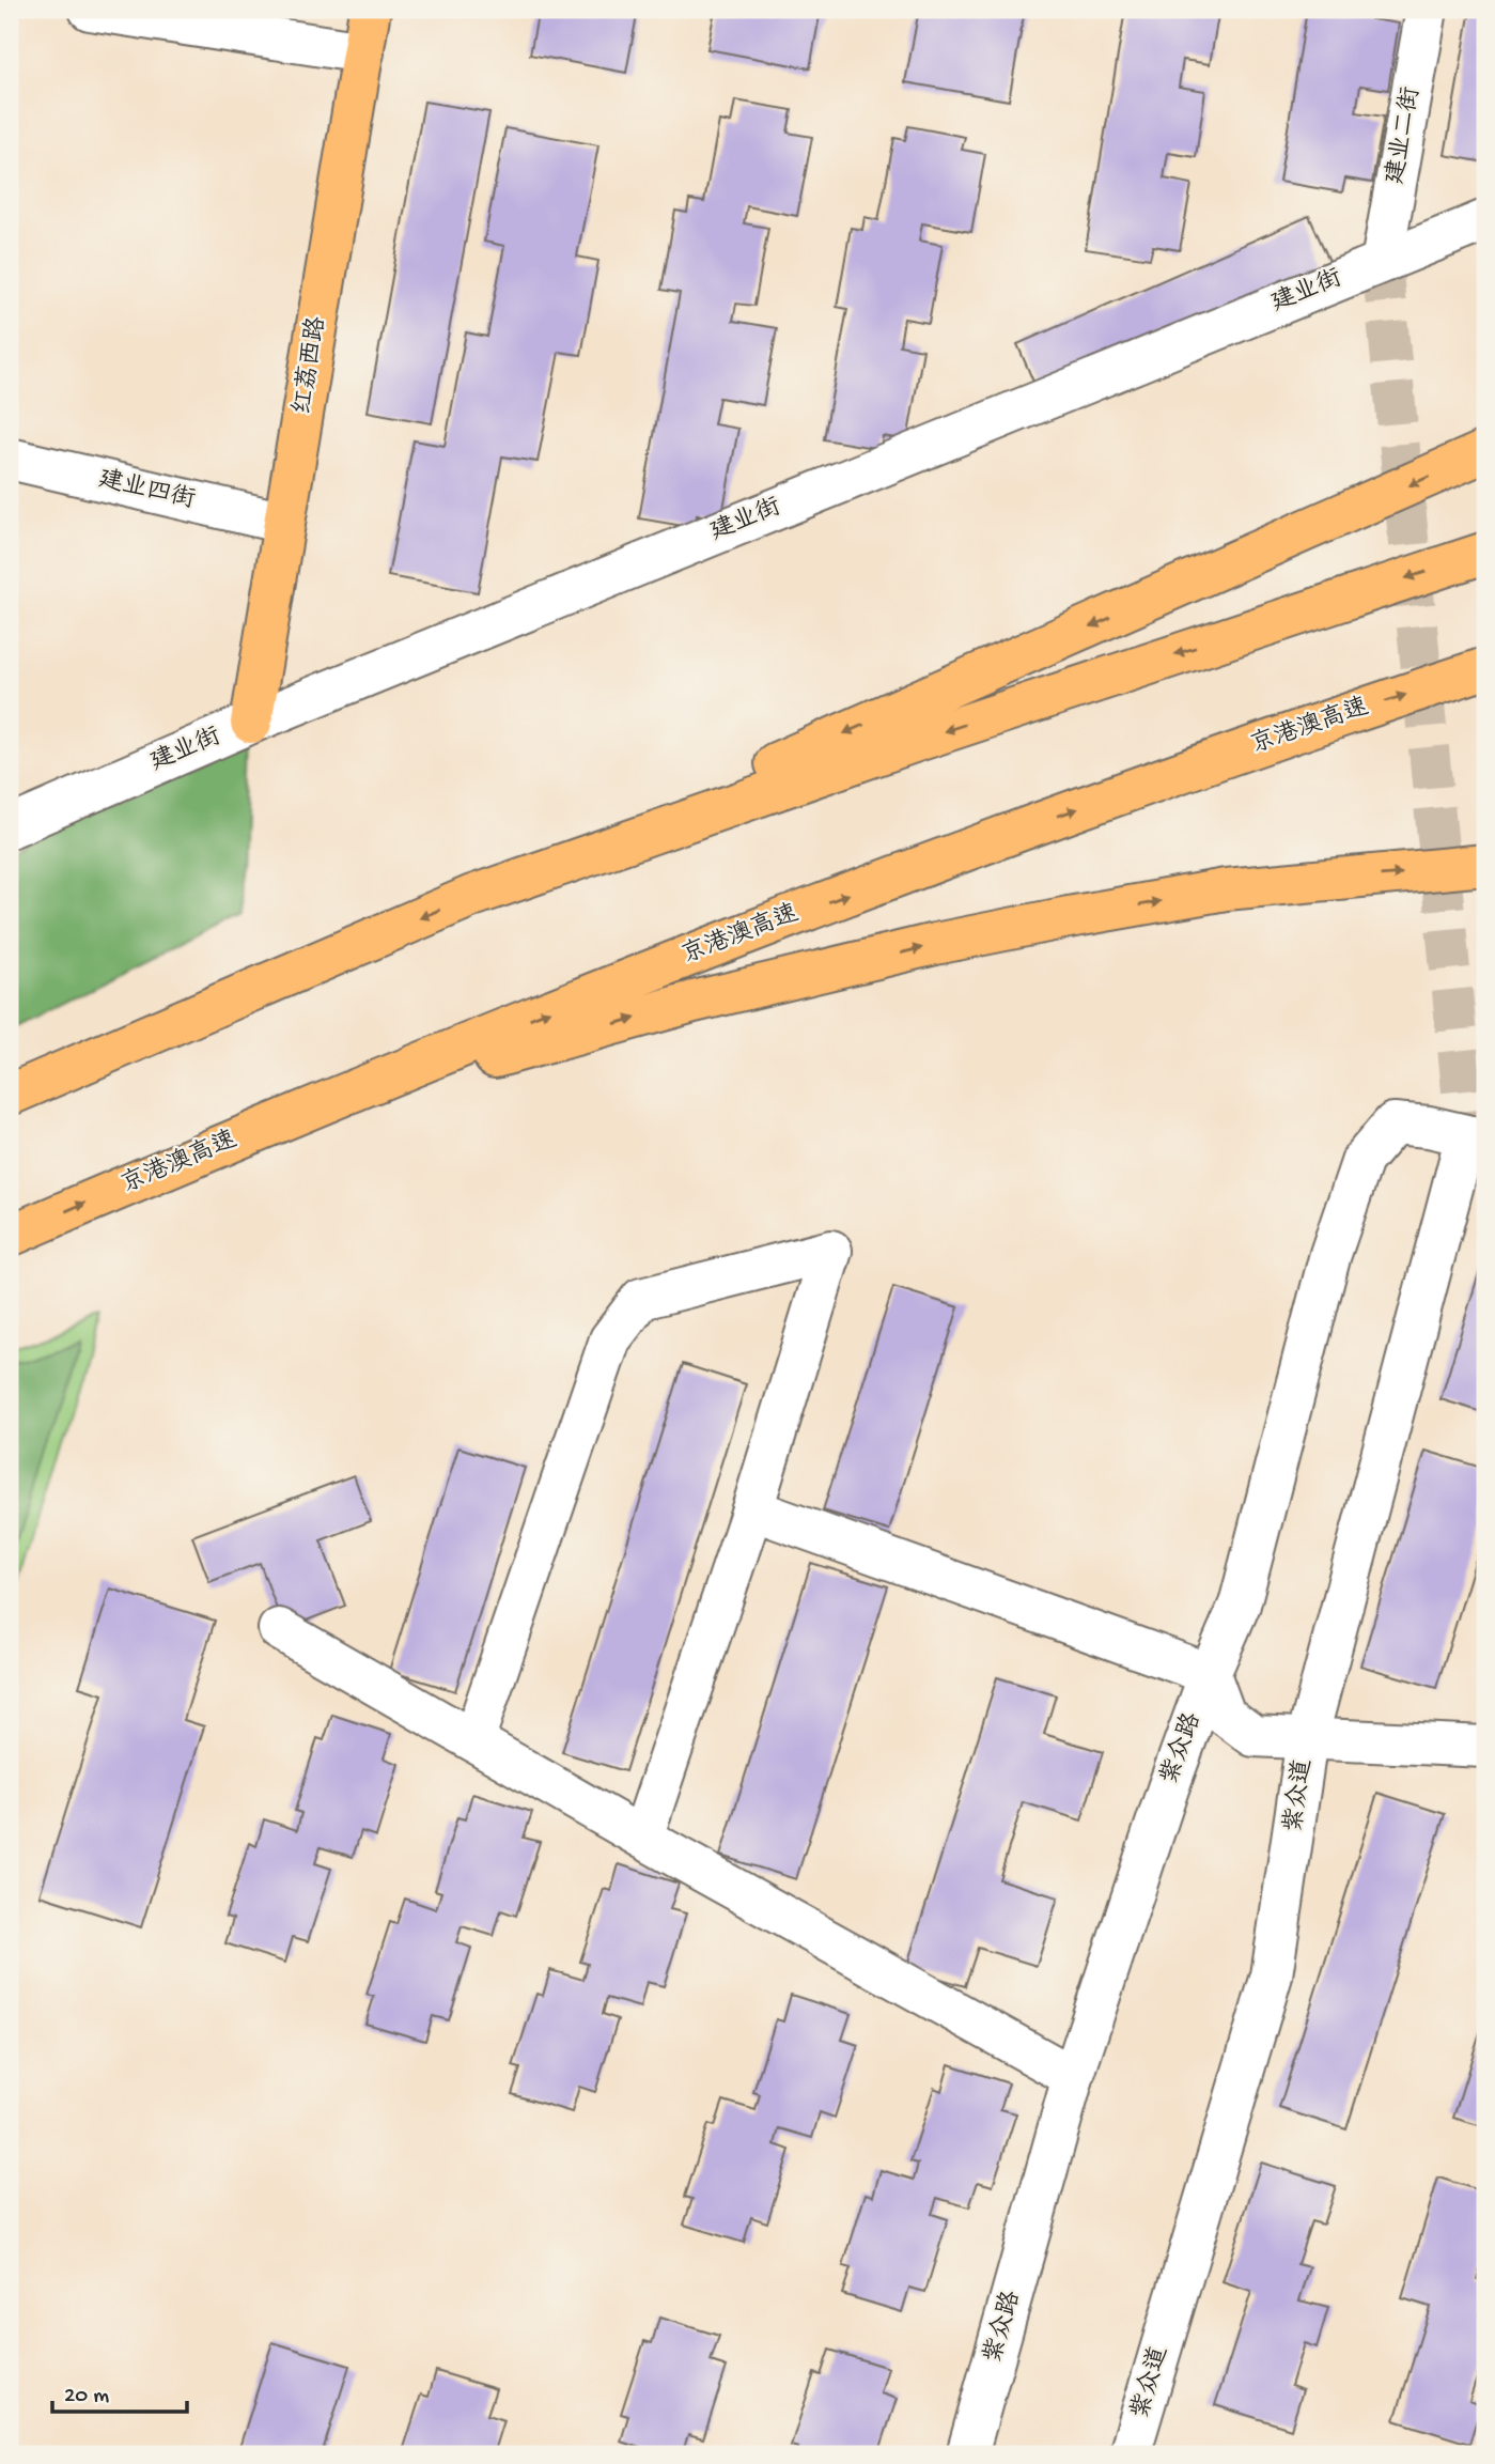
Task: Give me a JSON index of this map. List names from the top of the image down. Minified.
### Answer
{"streets":{"main road":["红荔西路","京港澳高速"],"street":["建业二街","建业街","建业四街","紫众路","紫众道"]},"crossings":[["建业二街","建业街"],["建业街","红荔西路"],["红荔西路","建业四街"],["紫众路","紫众道"]],"scale_bar":"20 m"}
